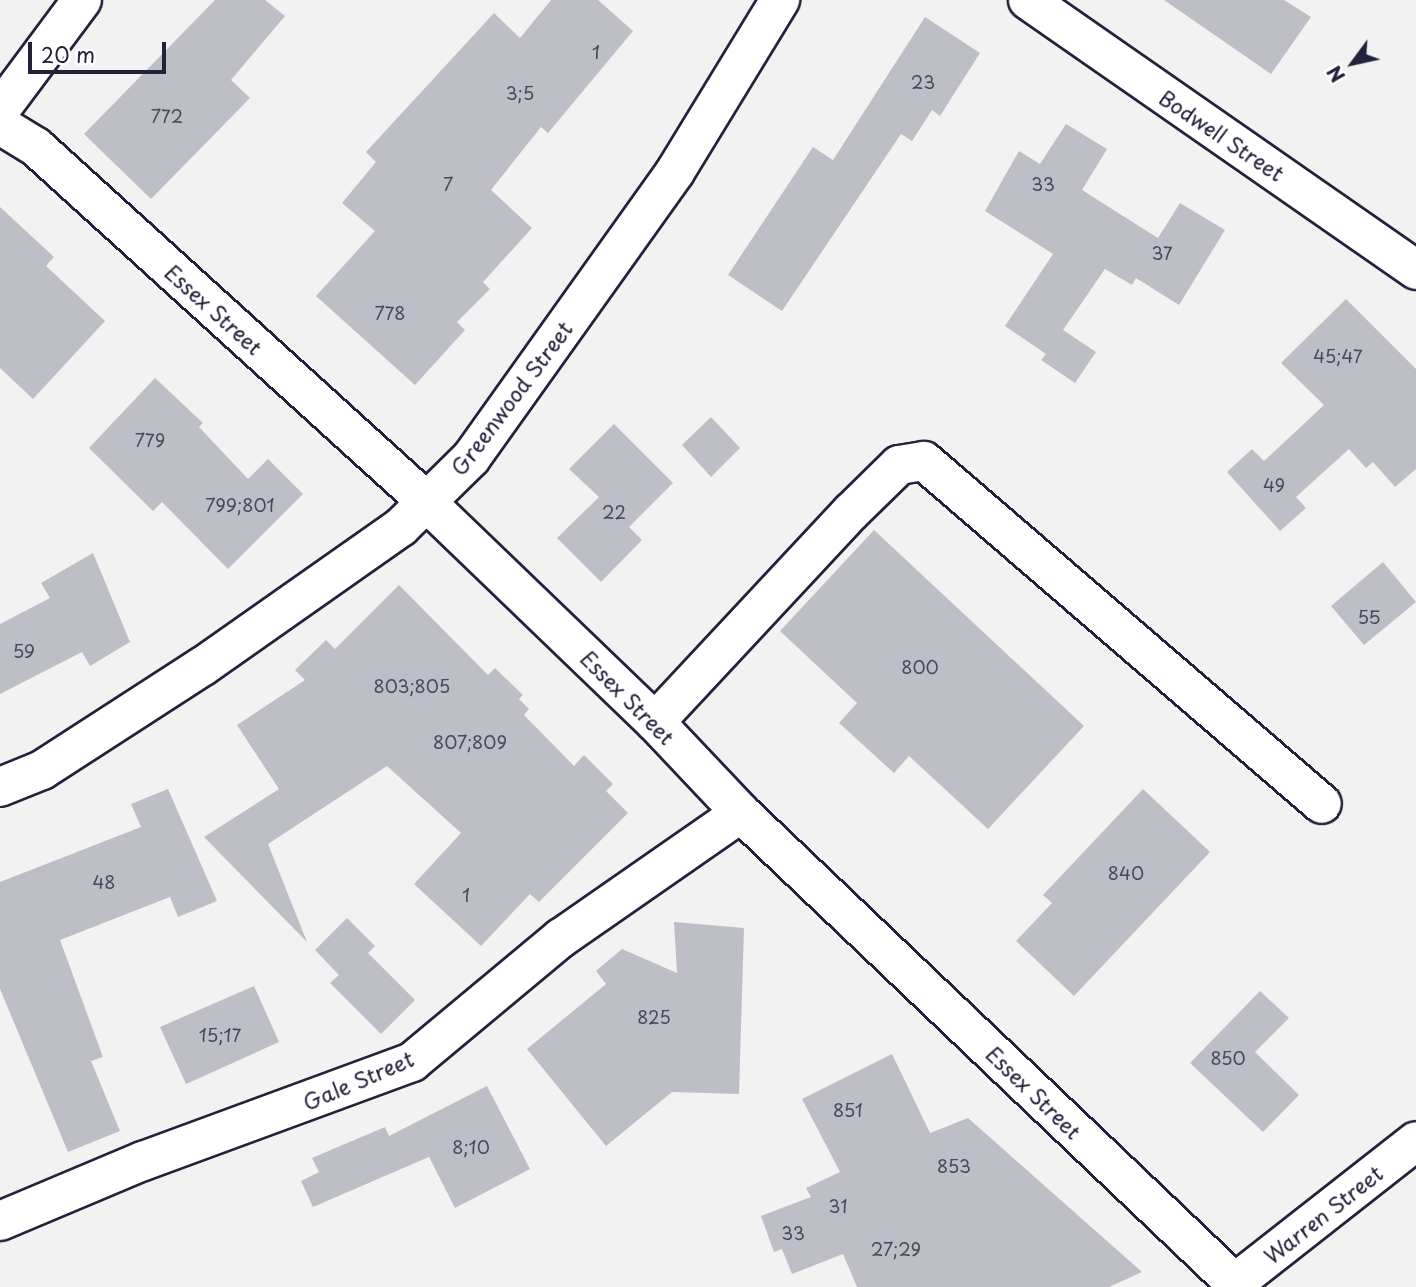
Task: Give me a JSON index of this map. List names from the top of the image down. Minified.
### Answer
{"streets":{"street":["Bodwell Street","Essex Street","Greenwood Street","Gale Street","Warren Street"]},"crossings":[["Essex Street","Greenwood Street"],["Essex Street","Gale Street"],["Essex Street","Warren Street"]],"house_numbers":["1","23","3;5","772","7","33","37","778","45;47","779","49","799;801","22","55","59","800","803;805","807;809","840","48","1","825","15;17","850","851","8;10","853","31","33","27;29"],"scale_bar":"20 m","north":"bottom left"}
